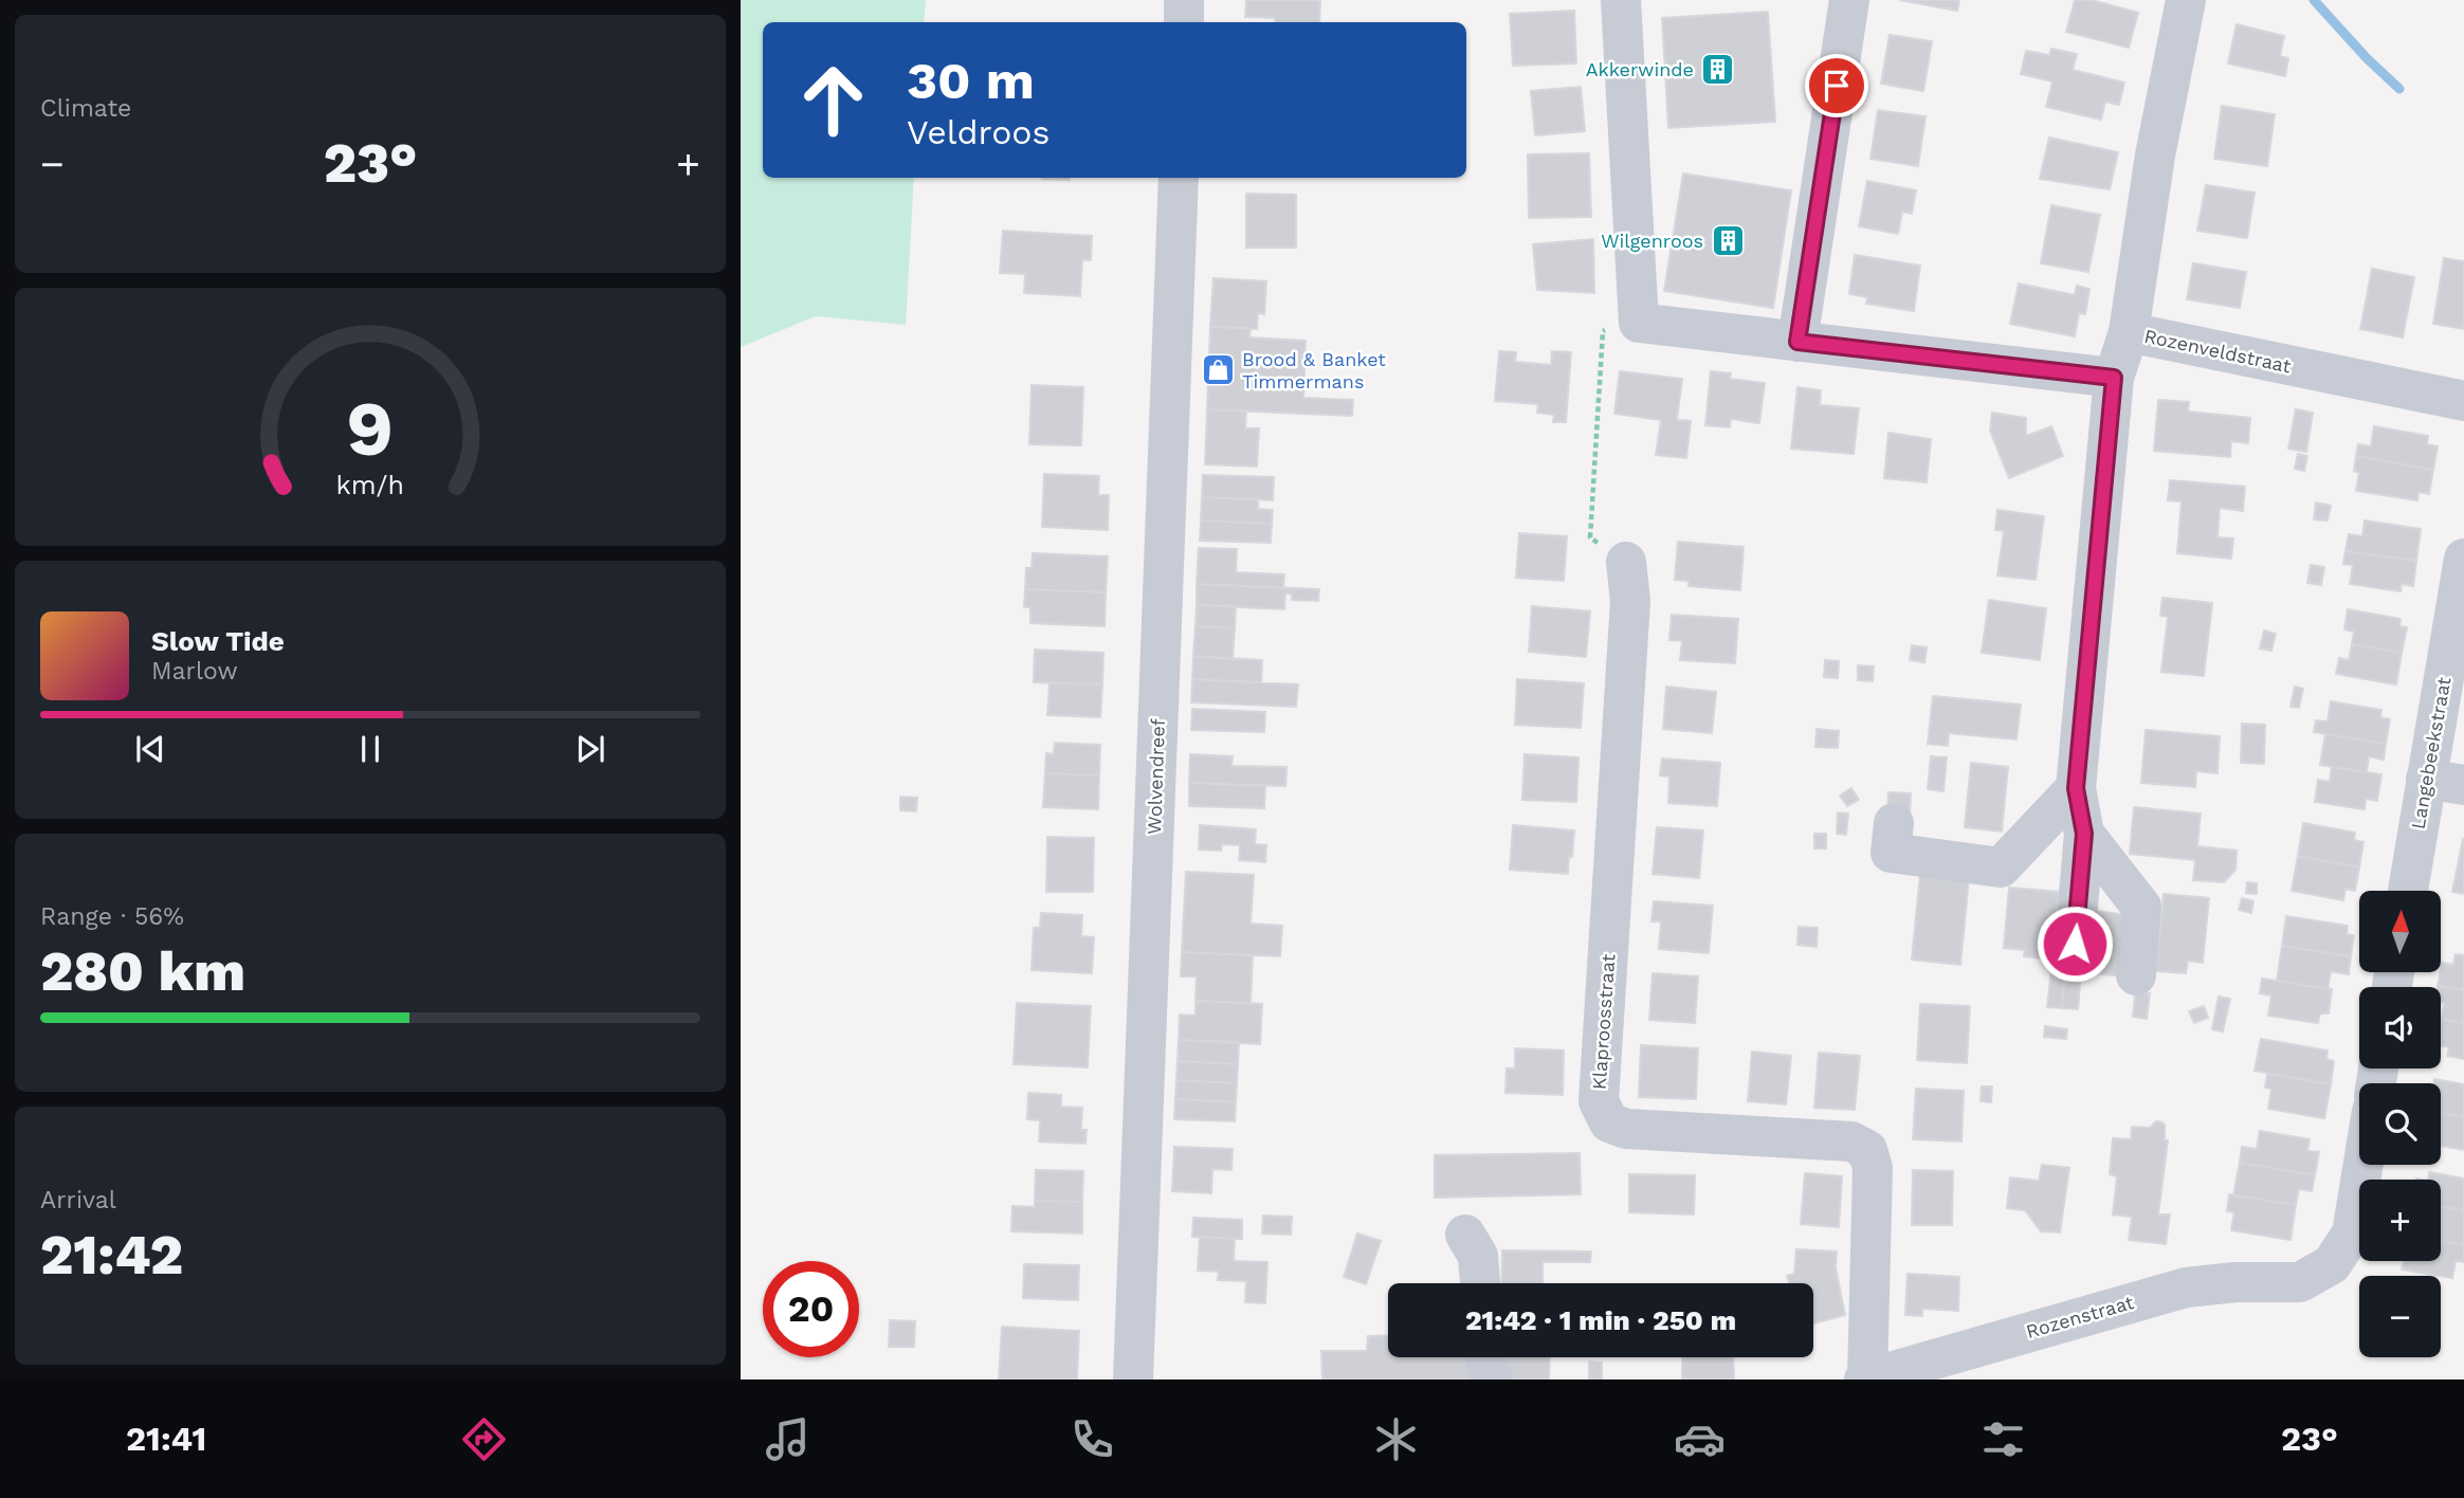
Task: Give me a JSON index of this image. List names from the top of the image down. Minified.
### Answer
{"streets":{"street":["Rozenveldstraat","Langebeekstraat","Wolvendreef","Klaproosstraat","Rozenstraat"]},"crossings":[["Klaproosstraat","Rozenstraat"]],"places":{"building":["Akkerwinde","Wilgenroos"],"shop":["Brood & Banket Timmermans"]},"north":"top","page":{"tile":["Climate",["Range · 56%","280 km"],["Arrival","21:42"]],"turn":["30 m","Veldroos"],"heat":["−","23°","+"],"song":["Slow Tide","Marlow"],"map_buttons":["+","−"],"limit":"20","trip":"21:42 · 1 min · 250 m","tabs":["21:41","23°"],"gauge":["9","km/h"]}}
